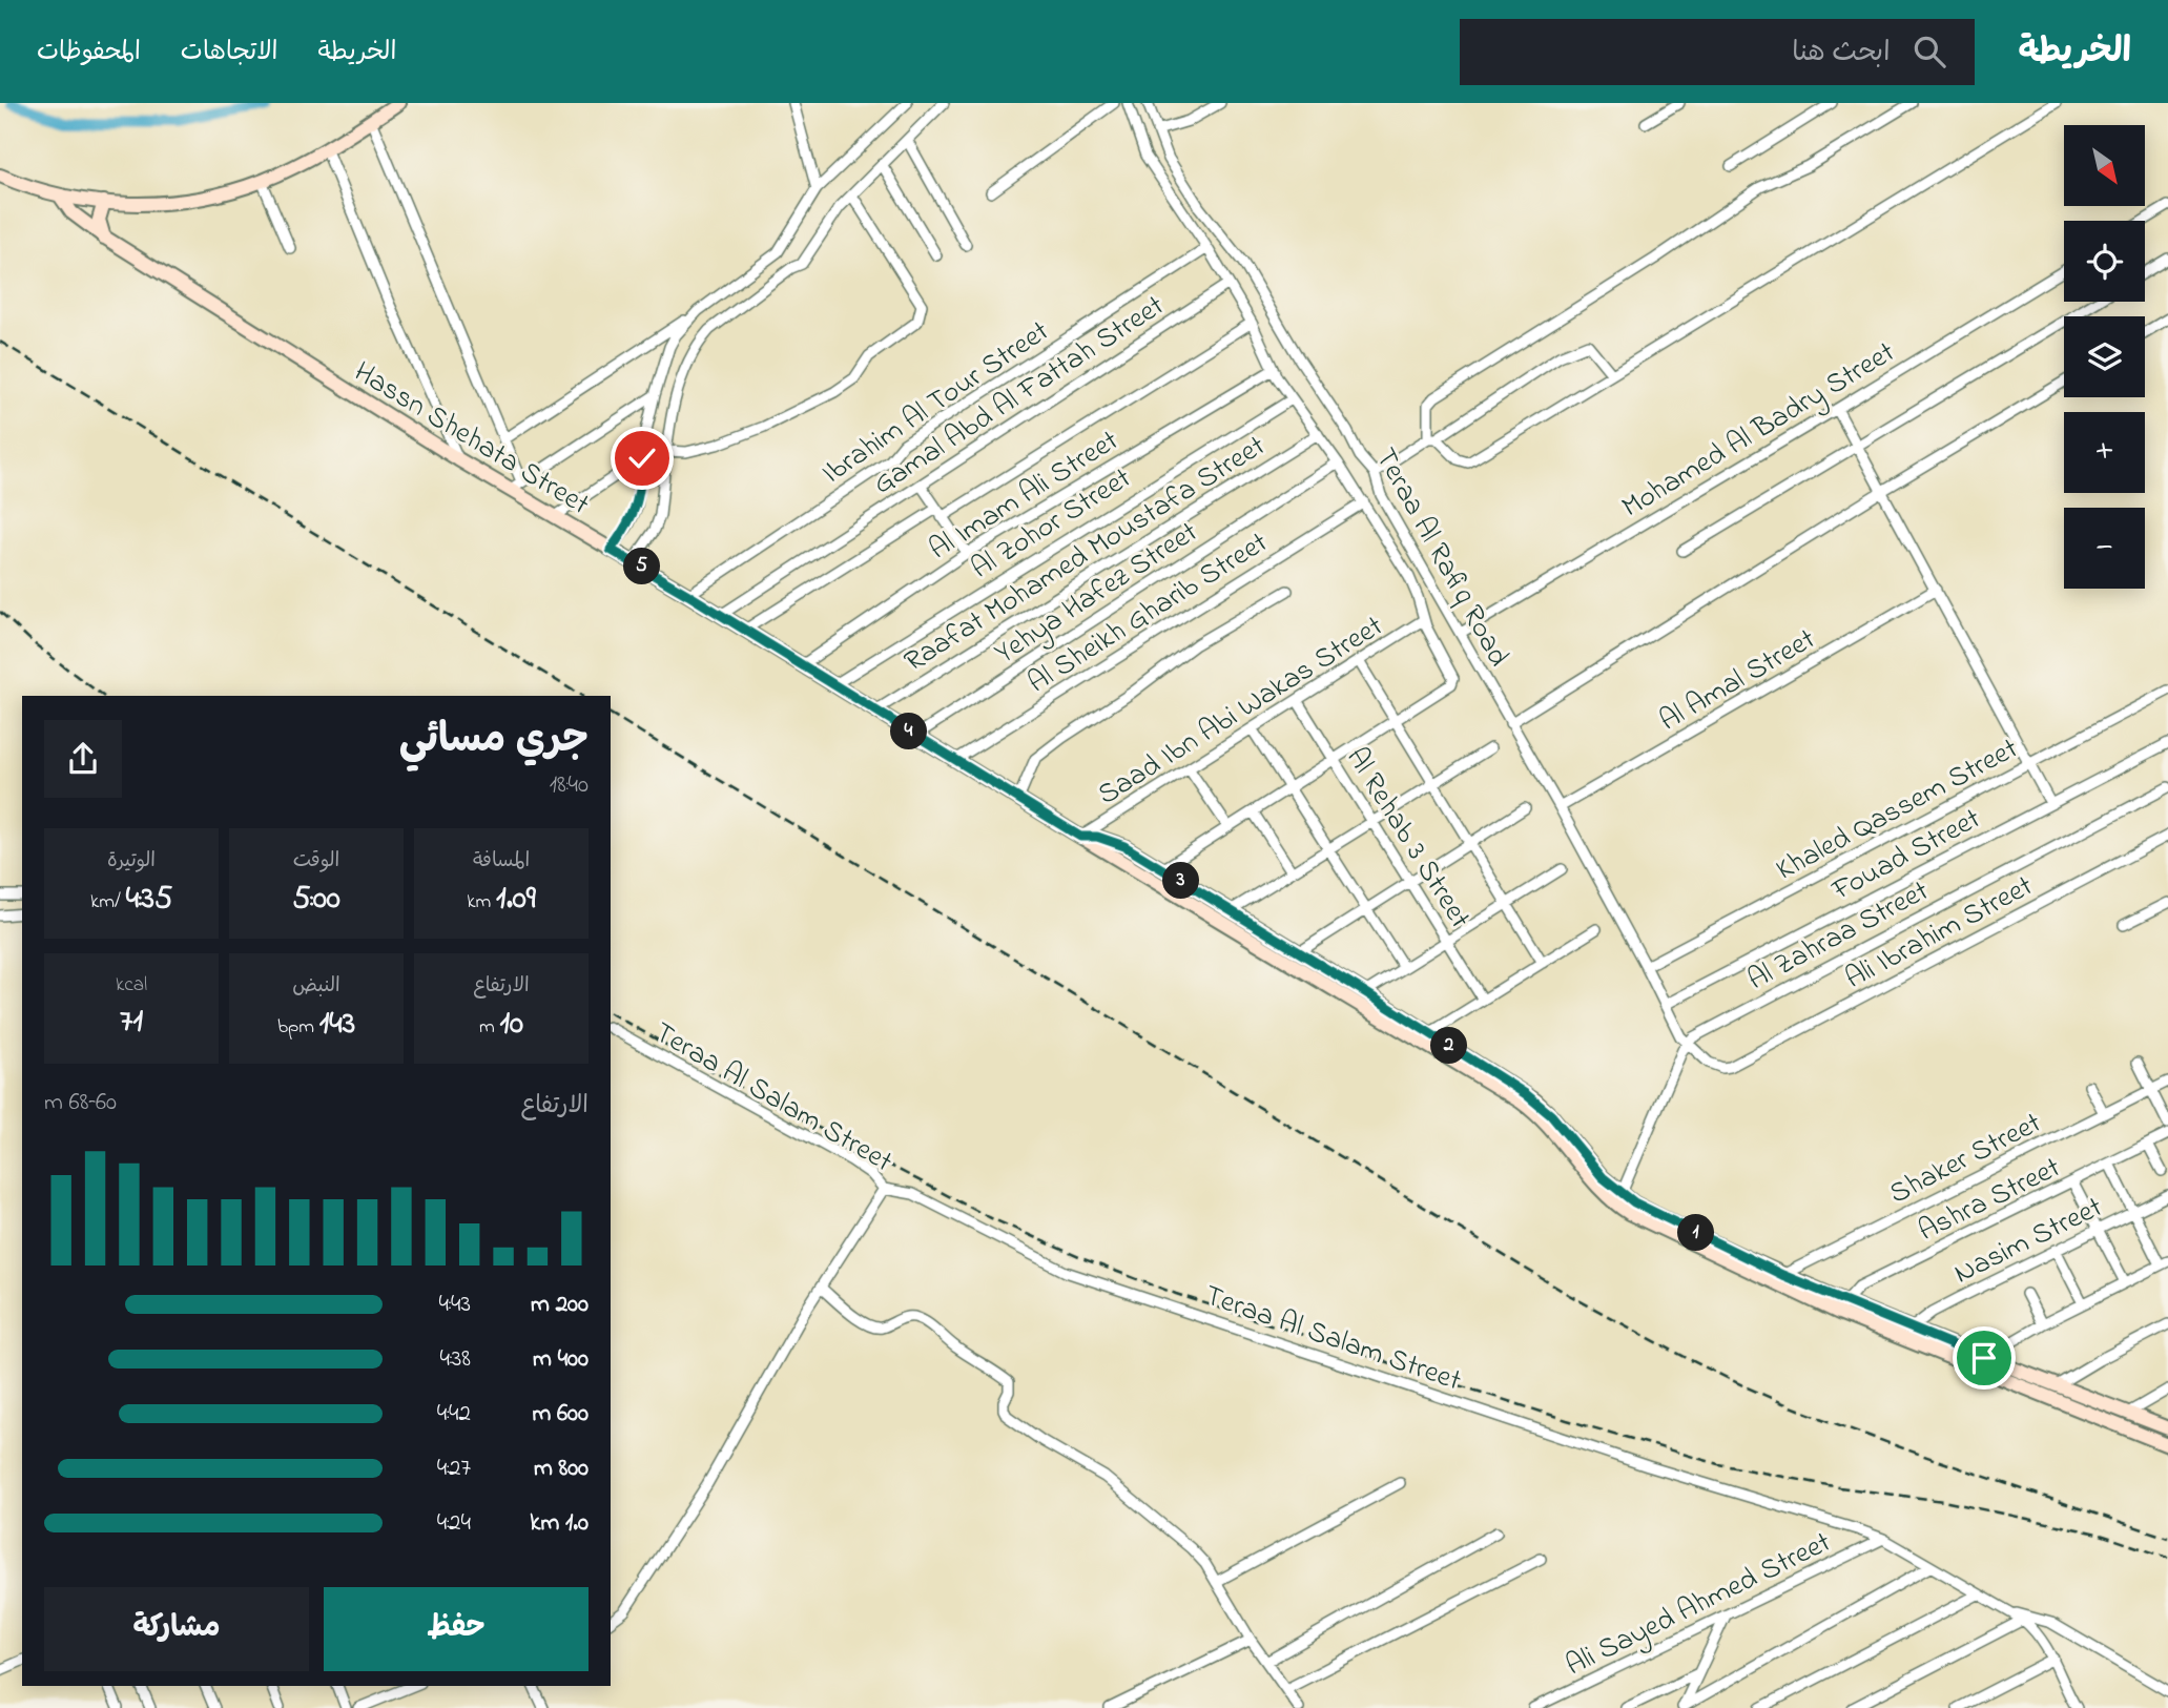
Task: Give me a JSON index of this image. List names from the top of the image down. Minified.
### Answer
{"streets":{"main road":["Hassn Shehata Street"],"street":["Gamal Abd Al Fattah Street","Ibrahim Al Tour Street","Mohamed Al Badry Street","Al Imam Ali Street","Al Zohor Street","Raafat Mohamed Moustafa Street","Teraa Al Rafiq Road","Yehya Hafez Street","Al Sheikh Gharib Street","Al Amal Street","Saad Ibn Abi Wakas Street","Khaled Qassem Street","Al Rehab 3 Street","Fouad Street","Ali Ibrahim Street","Al Zahraa Street","Teraa Al Salam Street","Shaker Street","Ashra Street","Nasim Street","Ali Sayed Ahmed Street"]},"crossings":[["Gamal Abd Al Fattah Street","Hassn Shehata Street"],["Gamal Abd Al Fattah Street","Teraa Al Rafiq Road"],["Ibrahim Al Tour Street","Hassn Shehata Street"],["Ibrahim Al Tour Street","Teraa Al Rafiq Road"],["Mohamed Al Badry Street","Teraa Al Rafiq Road"],["Hassn Shehata Street","Al Imam Ali Street"],["Hassn Shehata Street","Al Zohor Street"],["Hassn Shehata Street","Raafat Mohamed Moustafa Street"],["Hassn Shehata Street","Yehya Hafez Street"],["Hassn Shehata Street","Al Sheikh Gharib Street"],["Hassn Shehata Street","Saad Ibn Abi Wakas Street"],["Hassn Shehata Street","Shaker Street"],["Hassn Shehata Street","Ashra Street"],["Hassn Shehata Street","Nasim Street"],["Al Imam Ali Street","Teraa Al Rafiq Road"],["Al Zohor Street","Teraa Al Rafiq Road"],["Raafat Mohamed Moustafa Street","Teraa Al Rafiq Road"],["Teraa Al Rafiq Road","Yehya Hafez Street"],["Teraa Al Rafiq Road","Al Sheikh Gharib Street"],["Teraa Al Rafiq Road","Al Amal Street"],["Teraa Al Rafiq Road","Saad Ibn Abi Wakas Street"],["Teraa Al Rafiq Road","Khaled Qassem Street"],["Teraa Al Rafiq Road","Fouad Street"],["Teraa Al Rafiq Road","Ali Ibrahim Street"],["Teraa Al Rafiq Road","Al Zahraa Street"],["Saad Ibn Abi Wakas Street","Al Rehab 3 Street"],["Ali Ibrahim Street","Al Zahraa Street"],["Teraa Al Salam Street","Ali Sayed Ahmed Street"]],"north":"bottom right","page":{"header":"الخريطة","search":"ابحث هنا","nav":["الخريطة","الاتجاهات","المحفوظات"],"map_buttons":["+","−"],"pins":["5","4","3","2","1"],"heading":["جري مسائي","18:40"],"stats":[["المسافة","1.09 km"],["الوقت","5:00"],["الوتيرة","4:35 /km"],["الارتفاع","10 m"],["النبض","143 bpm"],["kcal","71"]],"chart":["الارتفاع","60–68 m"],"list":[{"name":"200 m","note":"4:43"},{"name":"400 m","note":"4:38"},{"name":"600 m","note":"4:42"},{"name":"800 m","note":"4:27"},{"name":"1.0 km","note":"4:24"}],"buttons":["حفظ","مشاركة"]}}
